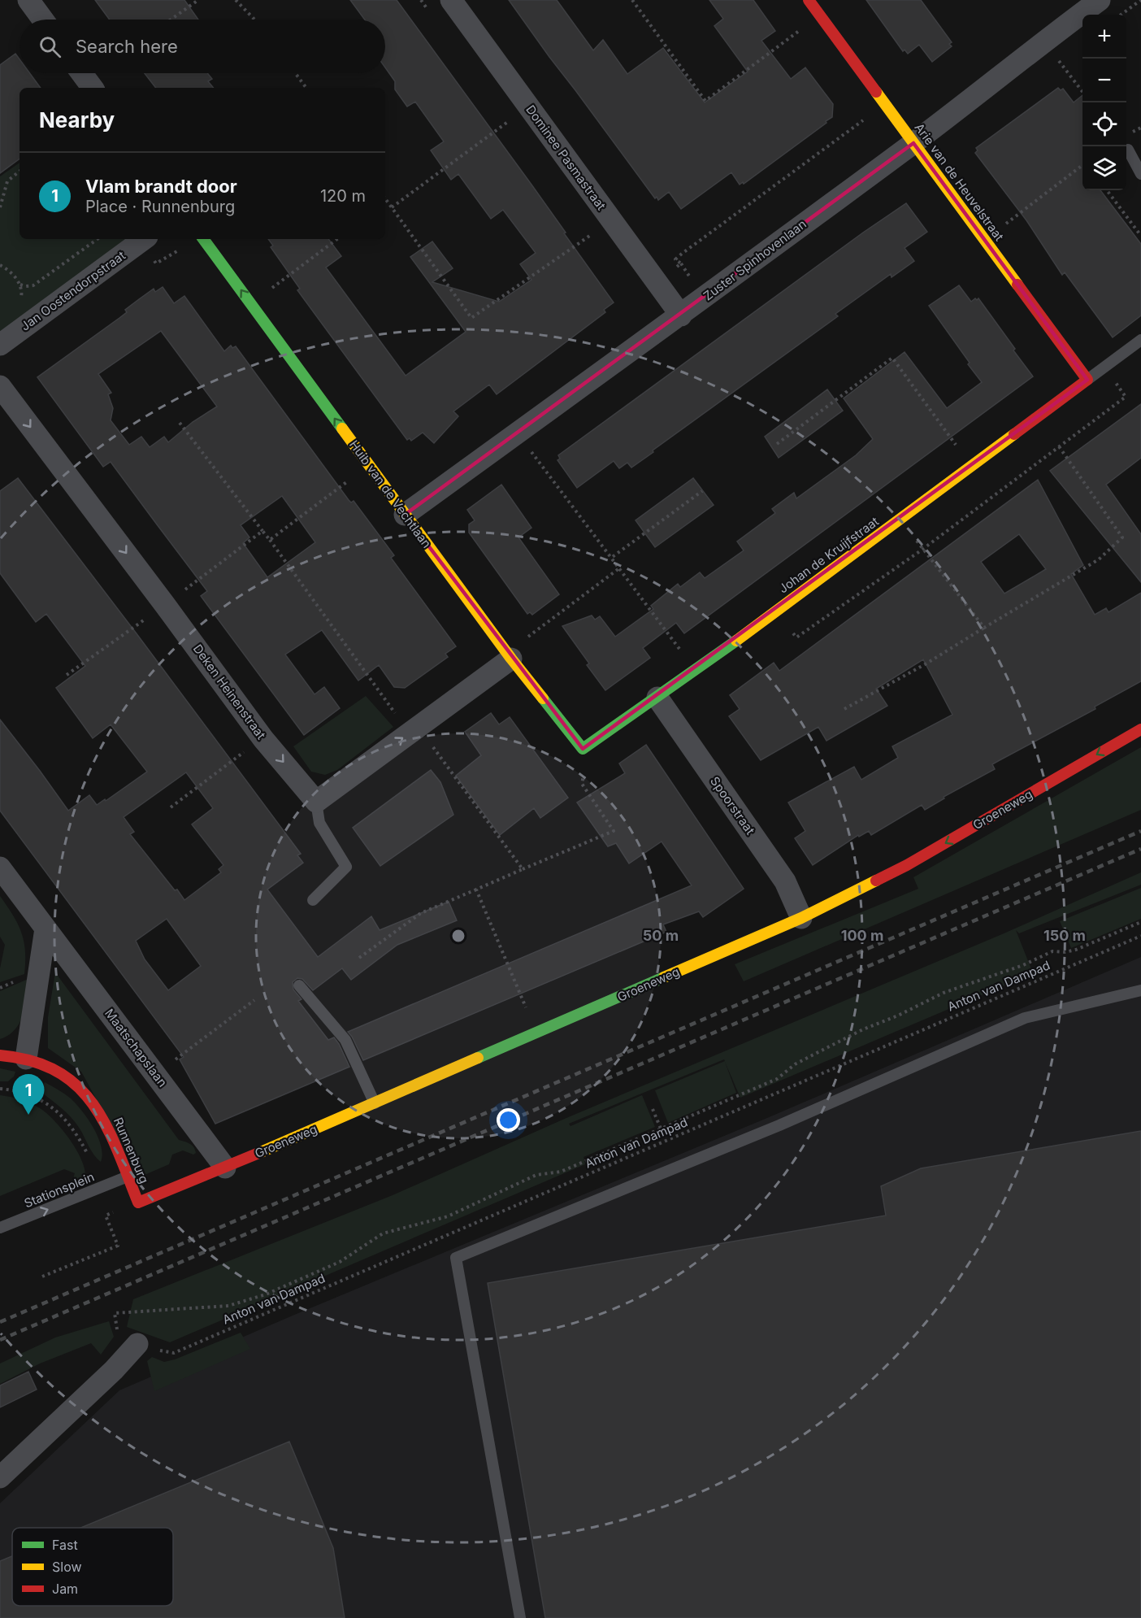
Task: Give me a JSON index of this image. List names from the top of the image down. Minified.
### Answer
{"streets":{"street":["Dominee Pasmastraat","Arie van de Heuvelstraat","Zuster Spinhovenlaan","Jan Oostendorpstraat","Huib van de Vechtlaan","Johan de Kruijfstraat","Deken Heinenstraat","Spoorstraat","Groeneweg","Maatschapslaan","Runnenburg"],"lane":["Stationsplein"],"path":["Anton van Dampad"]},"crossings":[["Dominee Pasmastraat","Zuster Spinhovenlaan"],["Arie van de Heuvelstraat","Zuster Spinhovenlaan"],["Arie van de Heuvelstraat","Johan de Kruijfstraat"],["Zuster Spinhovenlaan","Huib van de Vechtlaan"],["Huib van de Vechtlaan","Johan de Kruijfstraat"],["Johan de Kruijfstraat","Spoorstraat"],["Spoorstraat","Groeneweg"],["Groeneweg","Maatschapslaan"],["Groeneweg","Runnenburg"],["Runnenburg","Stationsplein"]],"one_way":["Huib van de Vechtlaan","Deken Heinenstraat","Stationsplein"],"legend":["Fast","Slow","Jam"],"page":{"map_buttons":["+","−"],"search":"Search here","heading":"Nearby","list":[{"mark":"1","name":"Vlam brandt door","note":"Place · Runnenburg","value":"120 m"}],"pins":"1"},"rings":["50 m","100 m","150 m"]}
